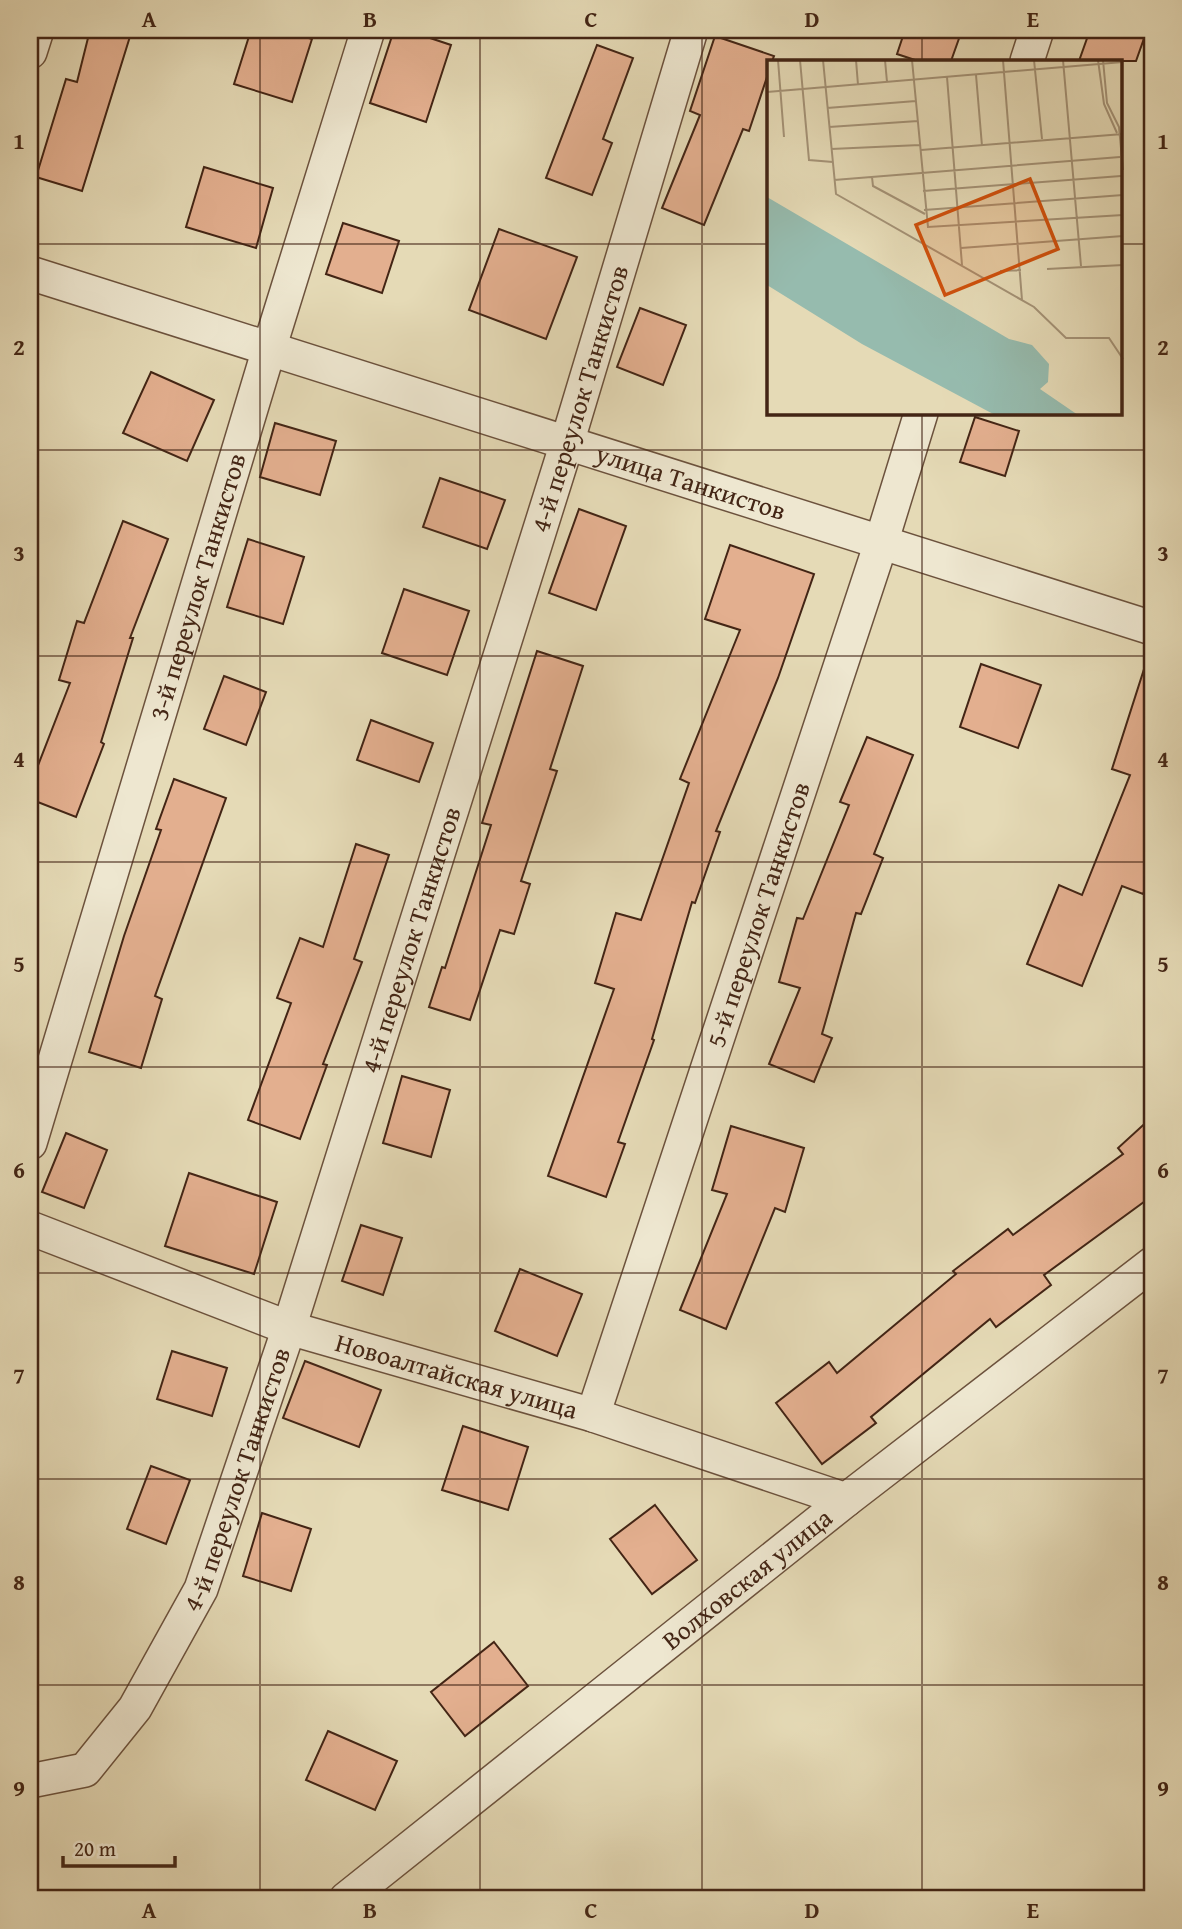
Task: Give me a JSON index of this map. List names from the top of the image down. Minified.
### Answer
{"streets":{"street":["4-й переулок Танкистов","улица Танкистов","3-й переулок Танкистов","5-й переулок Танкистов","Новоалтайская улица","Волховская улица"]},"crossings":[["4-й переулок Танкистов","улица Танкистов"],["4-й переулок Танкистов","Новоалтайская улица"],["улица Танкистов","3-й переулок Танкистов"],["улица Танкистов","5-й переулок Танкистов"],["5-й переулок Танкистов","Новоалтайская улица"],["Новоалтайская улица","Волховская улица"]],"scale_bar":"20 m","grid":{"columns":["A","B","C","D","E"],"rows":["1","2","3","4","5","6","7","8","9"]}}
